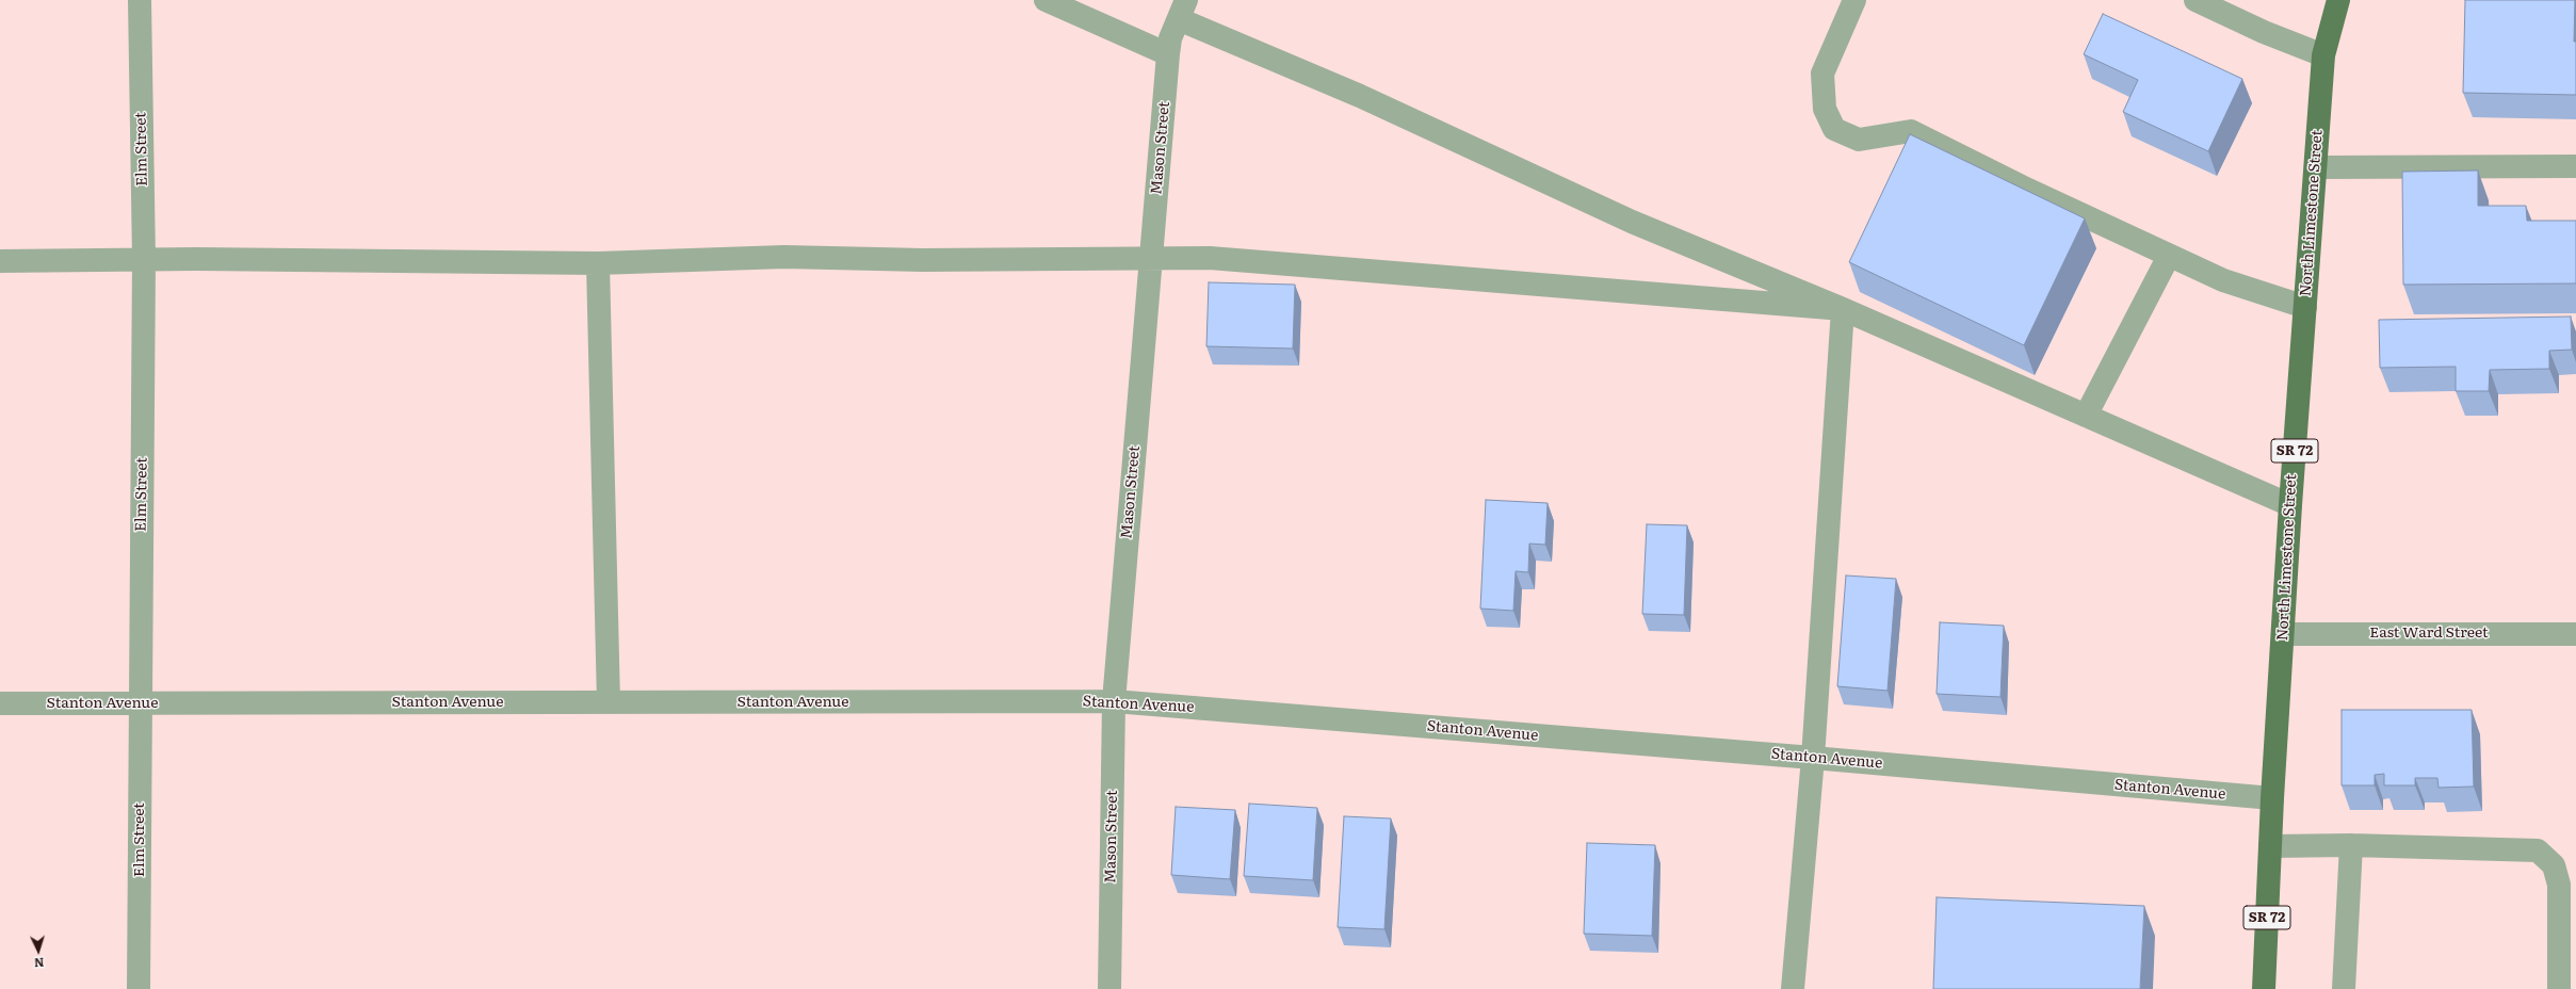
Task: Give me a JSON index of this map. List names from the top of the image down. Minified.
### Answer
{"streets":{"main road":["North Limestone Street","SR 72"],"street":["Mason Street","Elm Street","East Ward Street","Stanton Avenue"]},"crossings":[["Mason Street","Stanton Avenue"],["Elm Street","Stanton Avenue"],["North Limestone Street","SR 72"],["North Limestone Street","East Ward Street"],["North Limestone Street","Stanton Avenue"]],"north":"bottom"}
